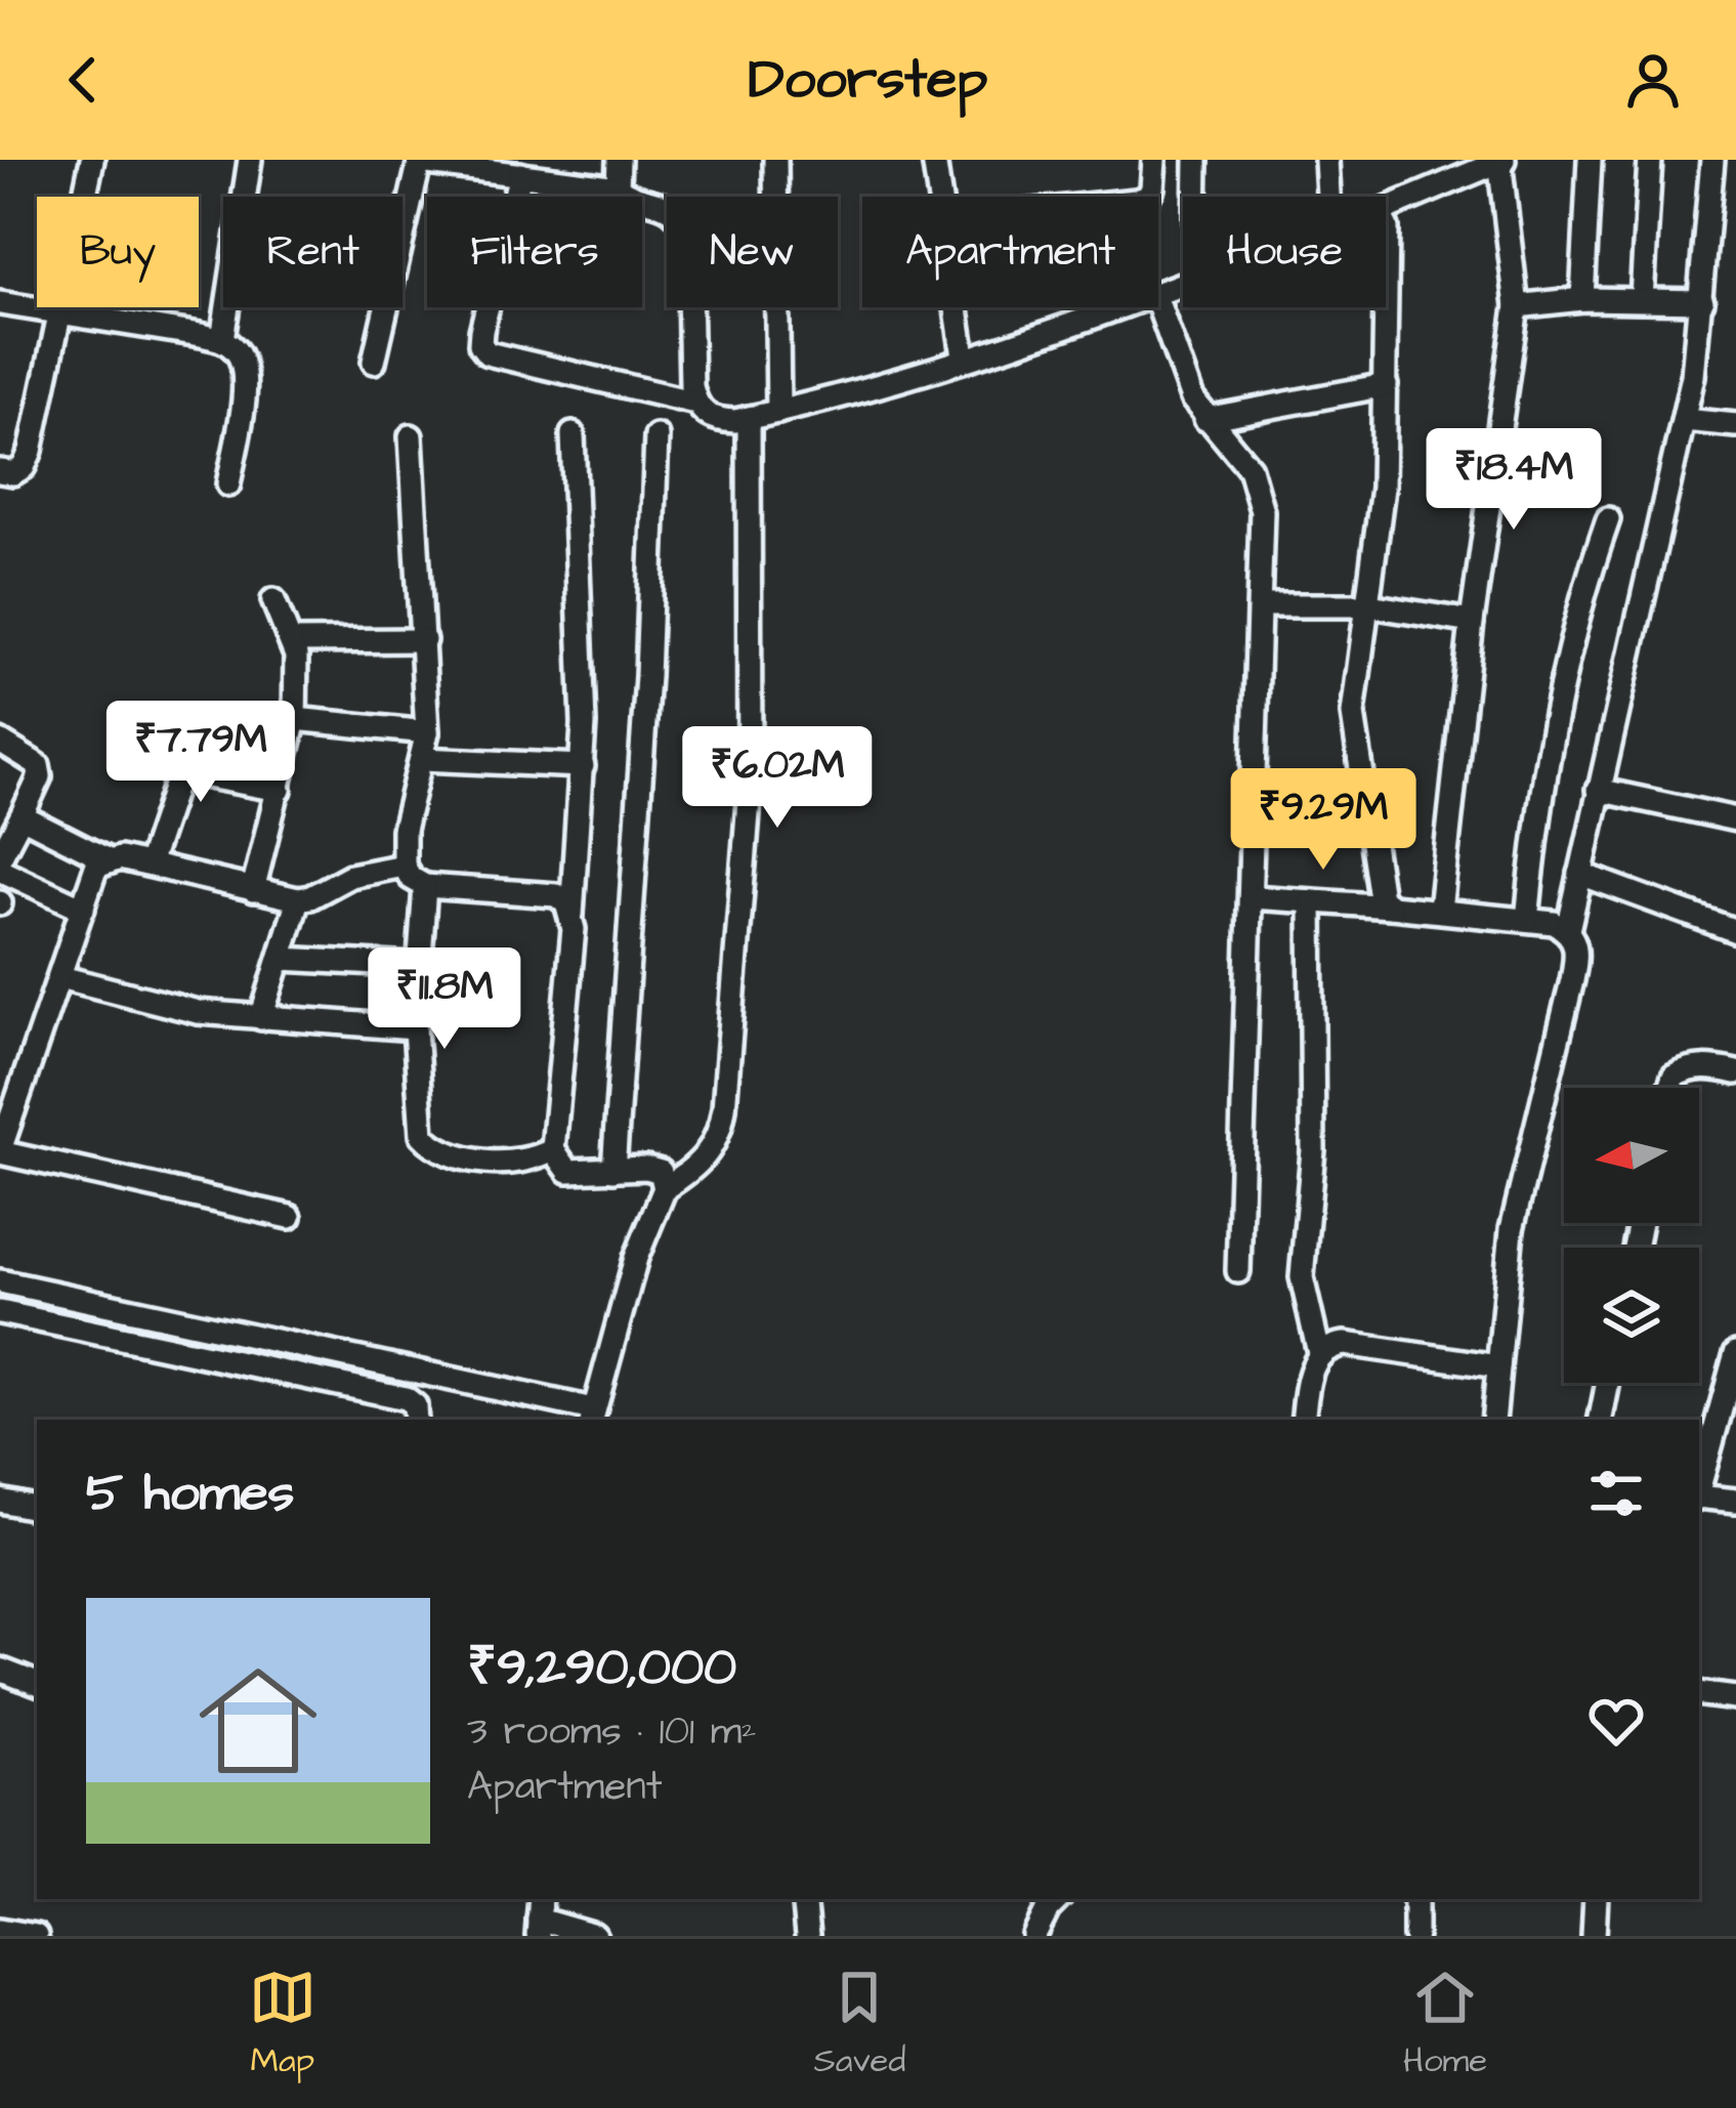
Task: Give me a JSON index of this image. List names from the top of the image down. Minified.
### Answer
{"north":"left","page":{"header":"Doorstep","chip":["Buy","Rent","Filters","New","Apartment","House"],"price":["₹18.4M","₹7.79M","₹6.02M","₹9.29M","₹11.8M"],"heading":"5 homes","list":[{"name":"₹9,290,000","note":"3 rooms · 101 m² · Apartment"}],"tabs":["Map","Saved","Home"]}}
